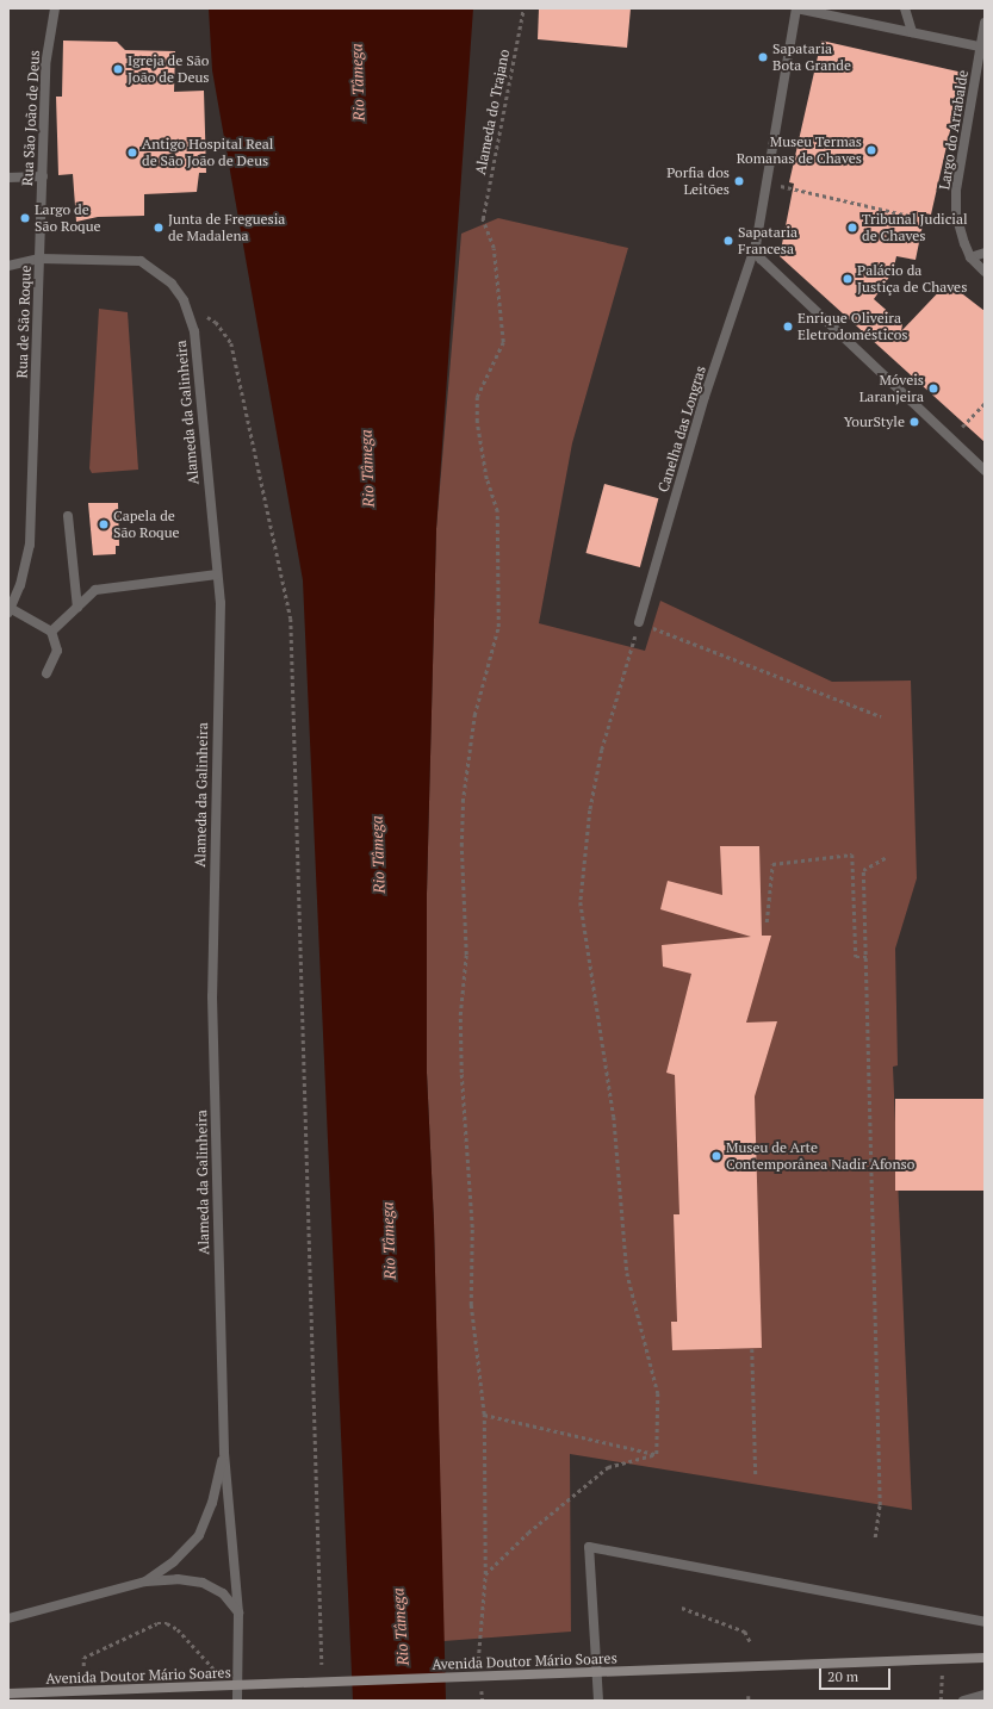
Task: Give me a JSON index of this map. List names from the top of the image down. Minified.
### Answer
{"streets":{"main road":["Avenida Doutor Mário Soares"],"street":["Rua São João de Deus","Largo do Arrabalde","Rua de São Roque","Alameda da Galinheira","Canelha das Longras"],"path":["Alameda do Trajano"]},"crossings":[["Rua São João de Deus","Rua de São Roque"],["Rua São João de Deus","Alameda da Galinheira"],["Rua de São Roque","Alameda da Galinheira"]],"water":["Rio Tâmega"],"places":["Sapataria Bota Grande","Igreja de São João de Deus","Museu Termas Romanas de Chaves","Antigo Hospital Real de São João de Deus","Porfia dos Leitões","Largo de São Roque","Junta de Freguesia de Madalena","Tribunal Judicial de Chaves","Sapataria Francesa","Palácio da Justiça de Chaves","Enrique Oliveira Eletrodomésticos","Móveis Laranjeira","YourStyle","Capela de São Roque","Museu de Arte Contemporânea Nadir Afonso"],"scale_bar":"20 m"}
